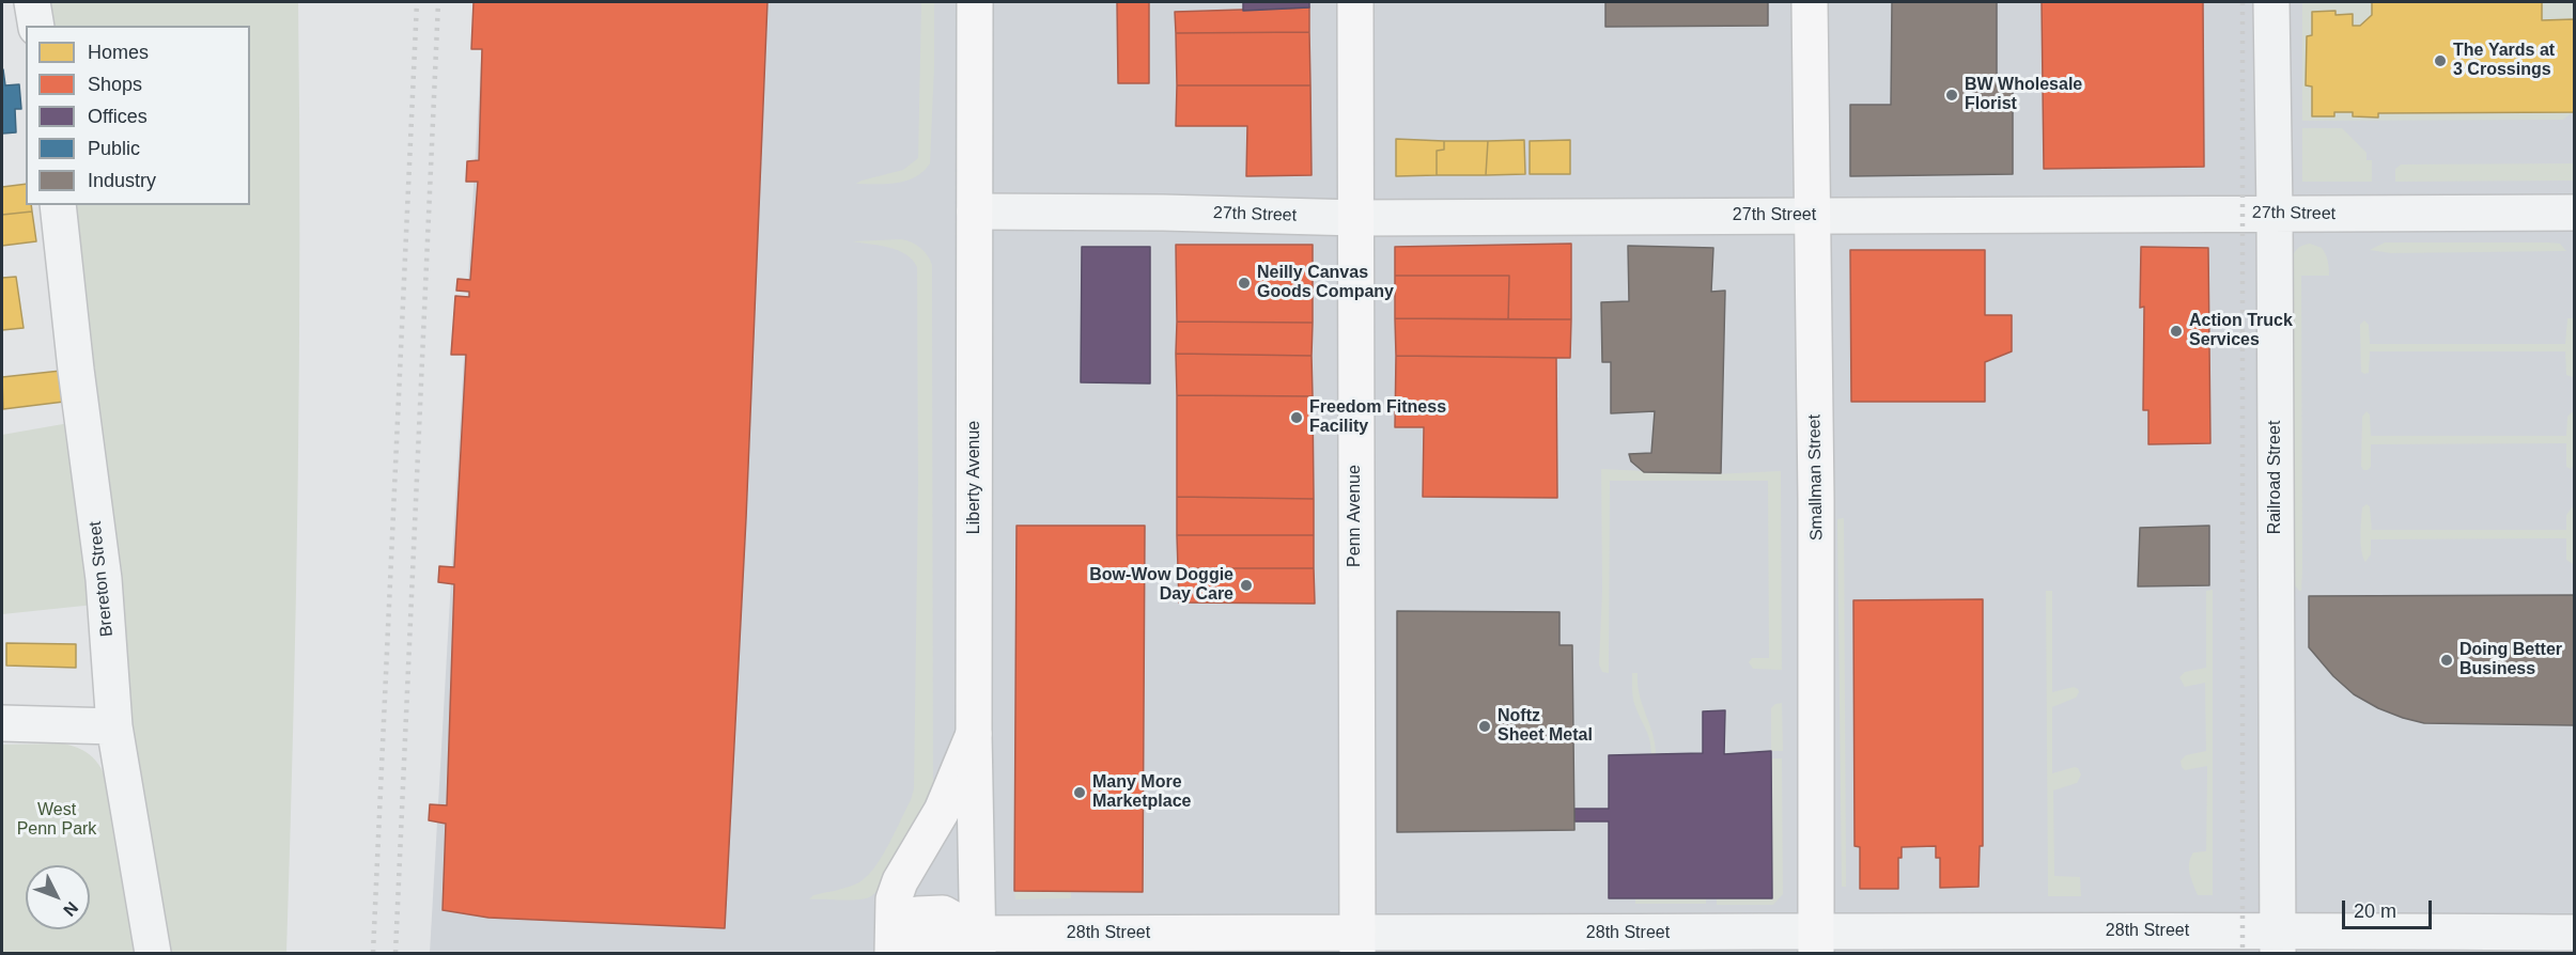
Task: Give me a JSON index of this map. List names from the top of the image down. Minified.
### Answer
{"streets":{"street":["27th Street","Liberty Avenue","Smallman Street","Railroad Street","Penn Avenue","Brereton Street","28th Street"]},"crossings":[["27th Street","Liberty Avenue"],["27th Street","Smallman Street"],["27th Street","Railroad Street"],["27th Street","Penn Avenue"],["Liberty Avenue","28th Street"],["Smallman Street","28th Street"],["Railroad Street","28th Street"],["Penn Avenue","28th Street"]],"parks":["West Penn Park"],"places":["The Yards at 3 Crossings","BW Wholesale Florist","Neilly Canvas Goods Company","Action Truck Services","Freedom Fitness Facility","Bow-Wow Doggie Day Care","Doing Better Business","Noftz Sheet Metal","Many More Marketplace"],"legend":["Homes","Shops","Offices","Public","Industry"],"scale_bar":"20 m","north":"bottom right"}
